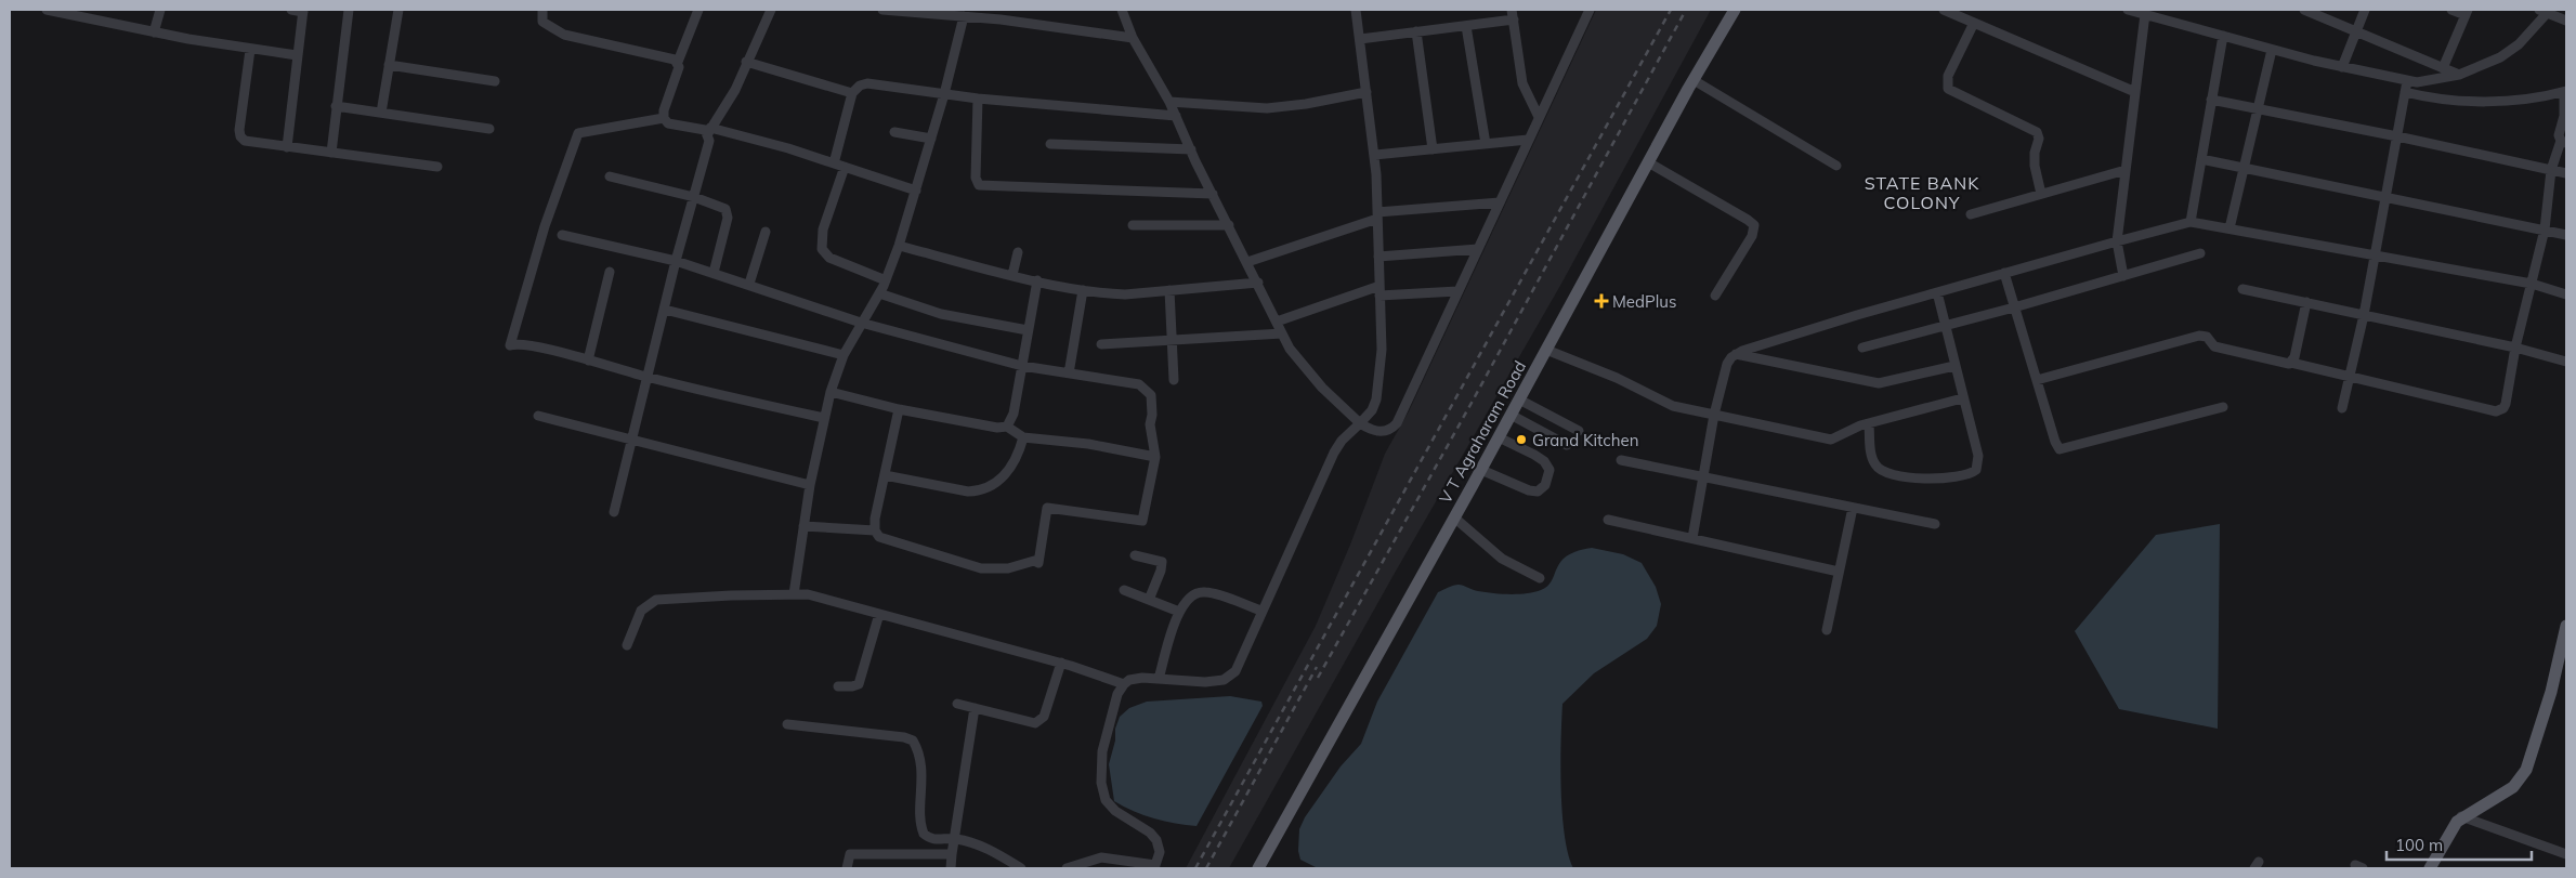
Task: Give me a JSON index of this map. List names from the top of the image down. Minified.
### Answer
{"streets":{"main road":["V T Agraharam Road"]},"districts":["STATE BANK COLONY"],"places":{"health":["MedPlus"],"other":["Grand Kitchen"]},"scale_bar":"100 m"}
